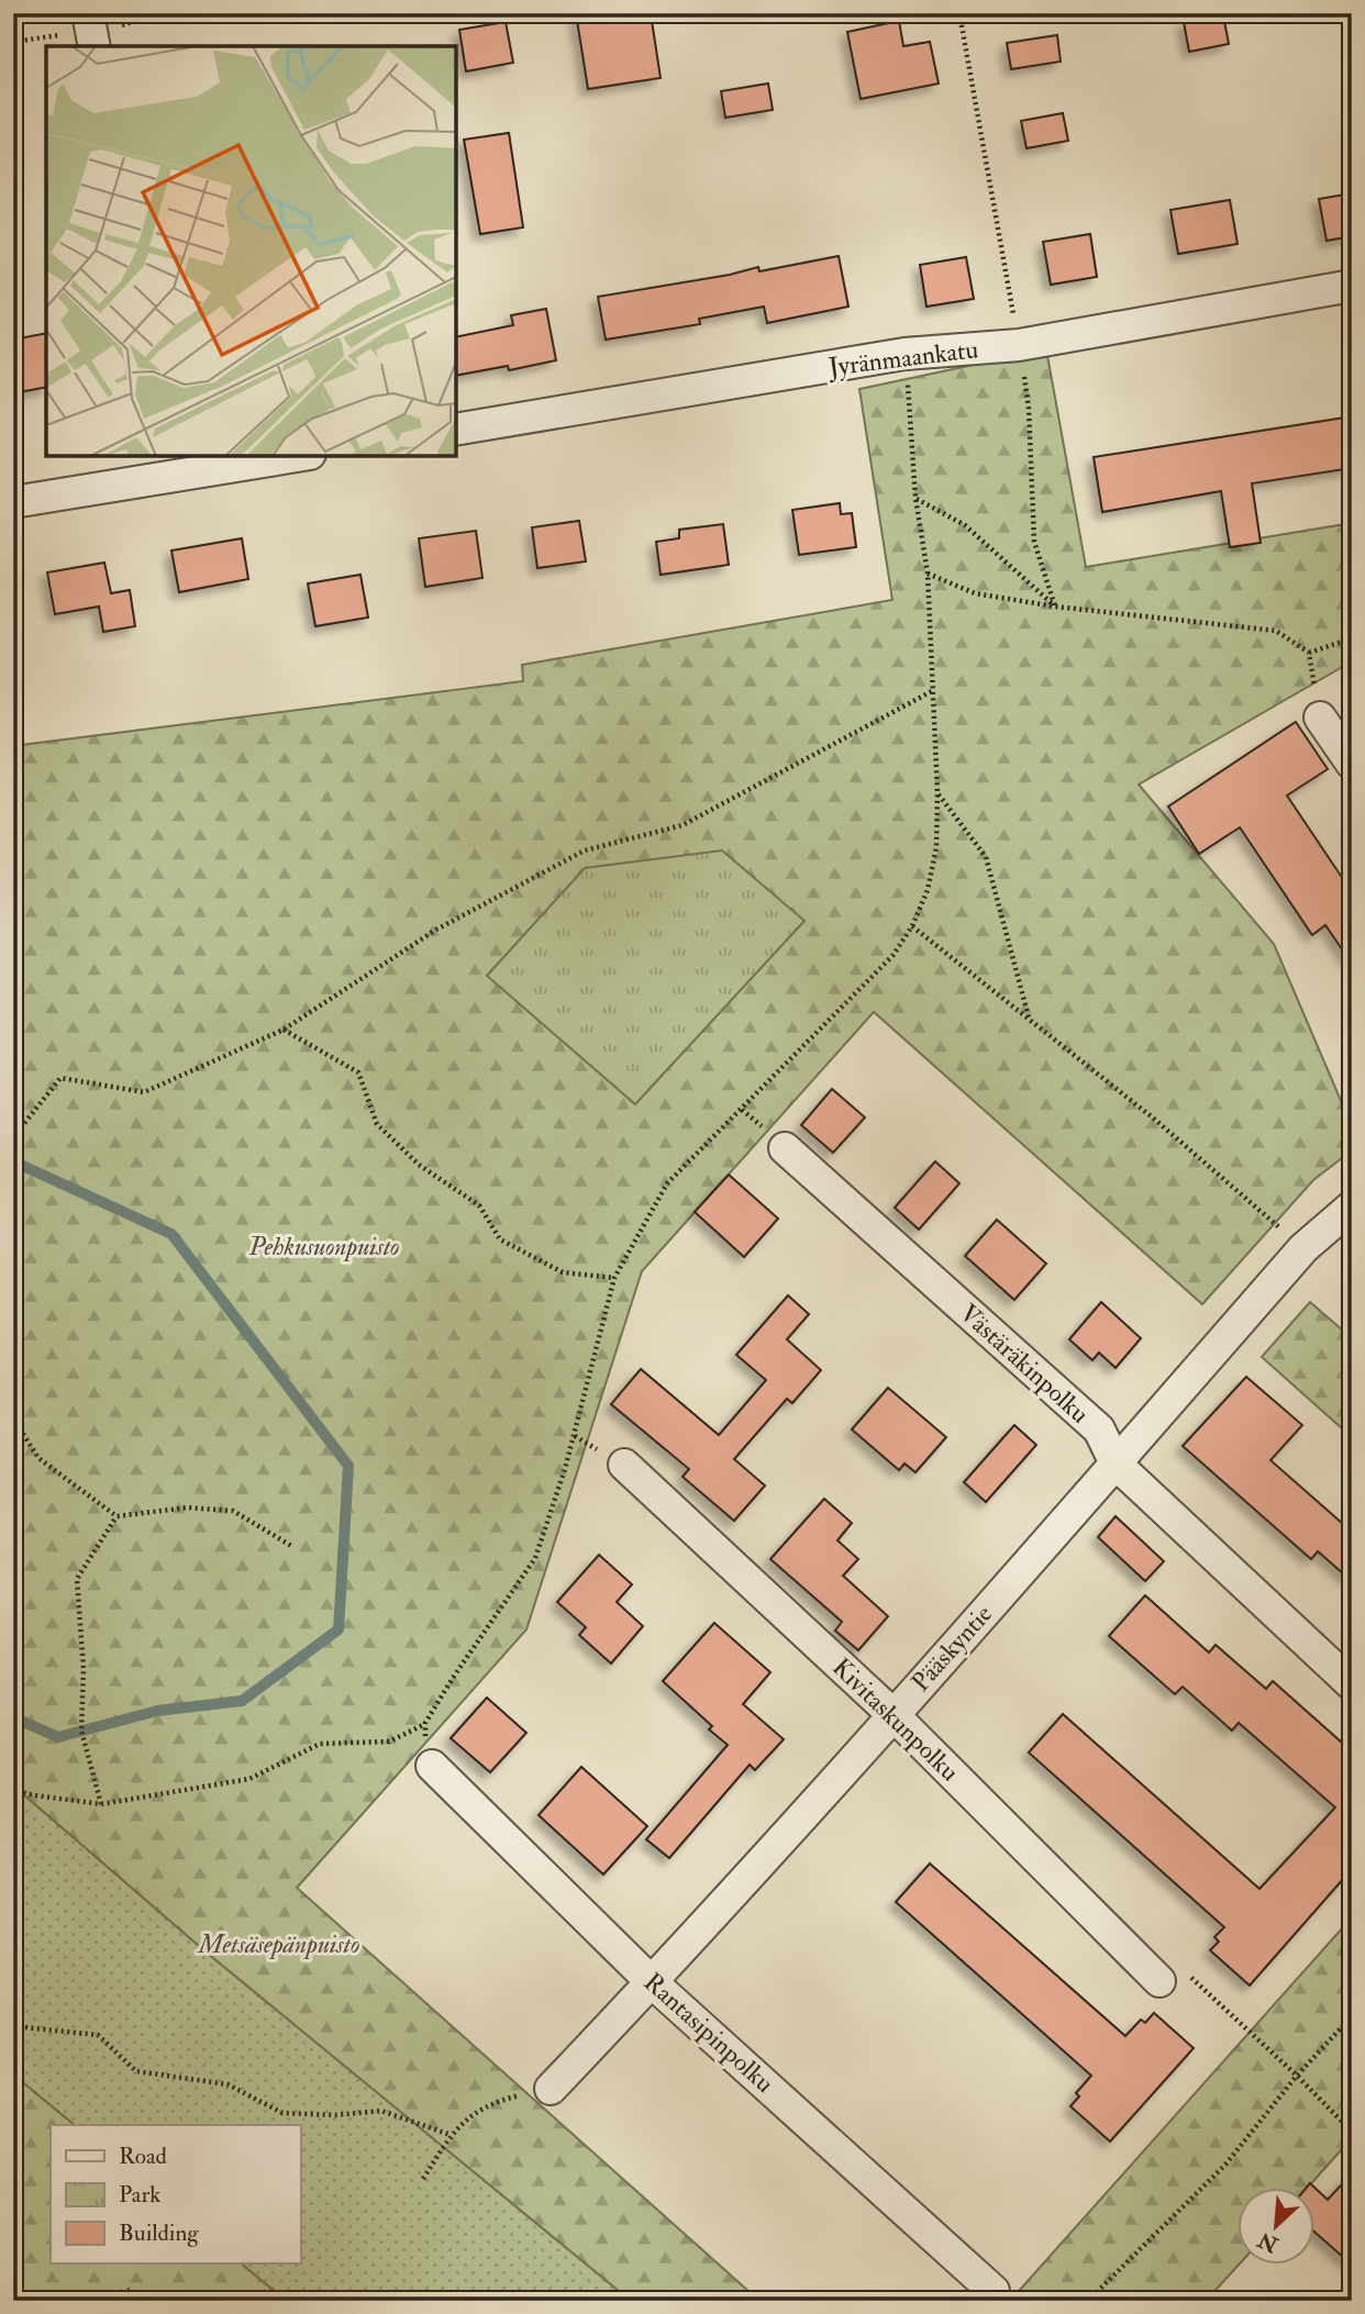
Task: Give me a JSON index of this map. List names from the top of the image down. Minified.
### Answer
{"streets":{"street":["Jyränmaankatu","Västäräkinpolku","Pääskyntie","Kivitaskunpolku","Rantasipinpolku"]},"crossings":[["Västäräkinpolku","Pääskyntie"],["Pääskyntie","Kivitaskunpolku"],["Pääskyntie","Rantasipinpolku"]],"parks":["Pehkusuonpuisto","Metsäsepänpuisto"],"legend":["Road","Park","Building"],"north":"bottom left"}
